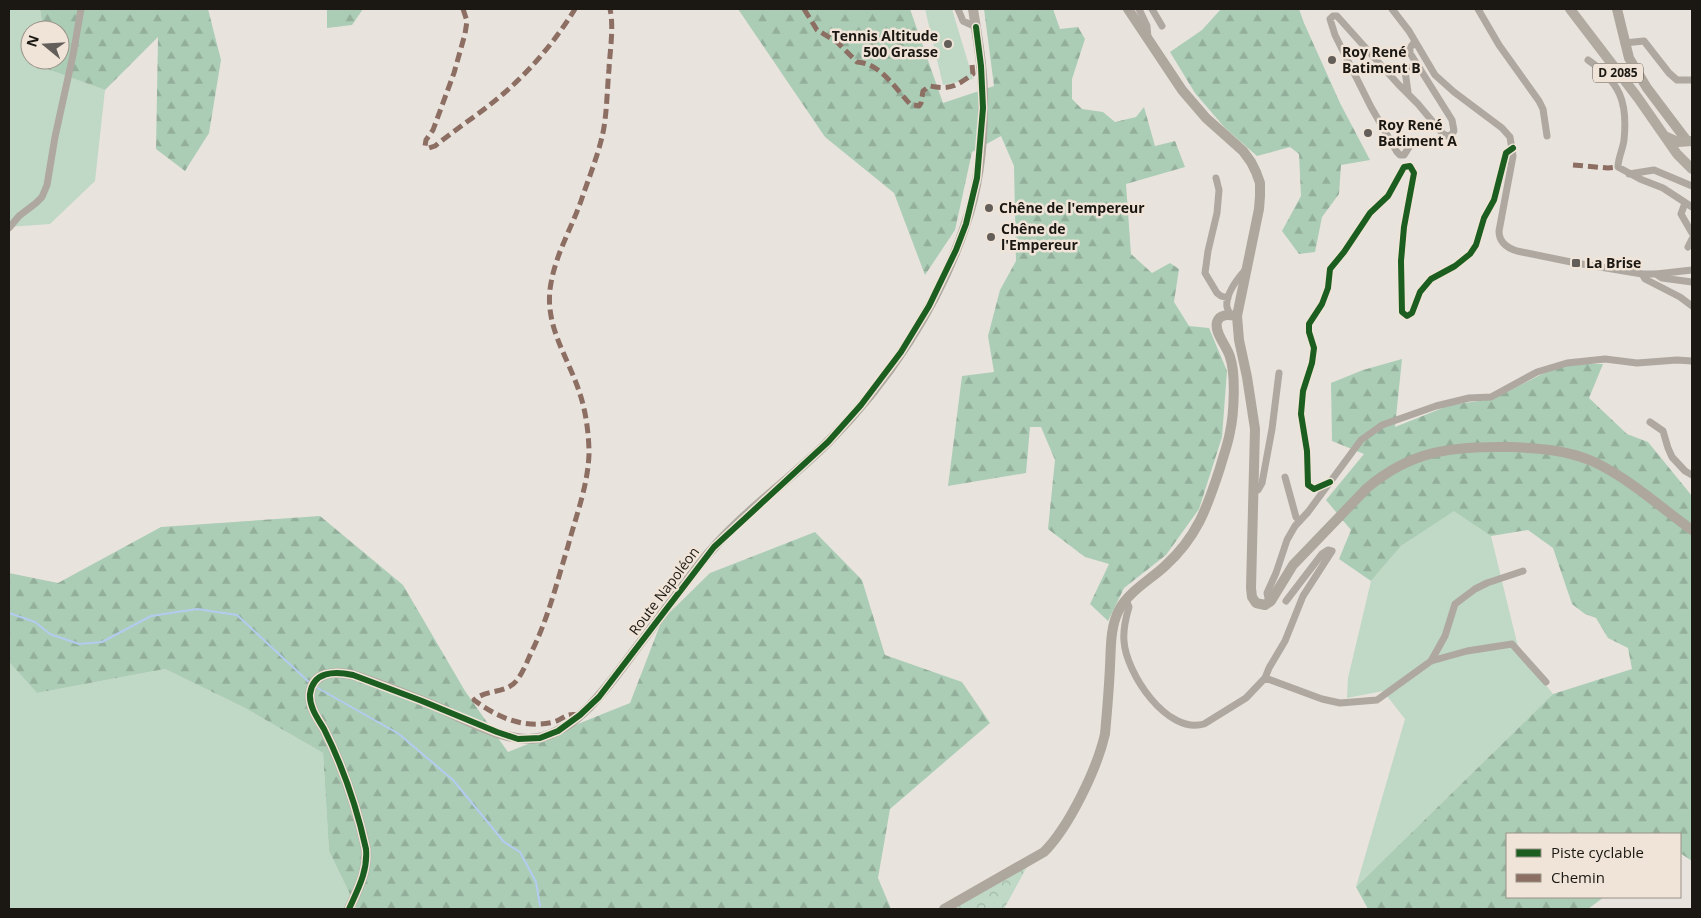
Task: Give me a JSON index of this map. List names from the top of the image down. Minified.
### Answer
{"streets":{"main road":["D 2085","Route Napoléon"]},"places":{"other":["Tennis Altitude 500 Grasse","Roy René Batiment B","Roy René Batiment A","Chêne de l'empereur","Chêne de l'Empereur"],"transit":["La Brise"]},"legend":["Piste cyclable","Chemin"],"north":"left"}
